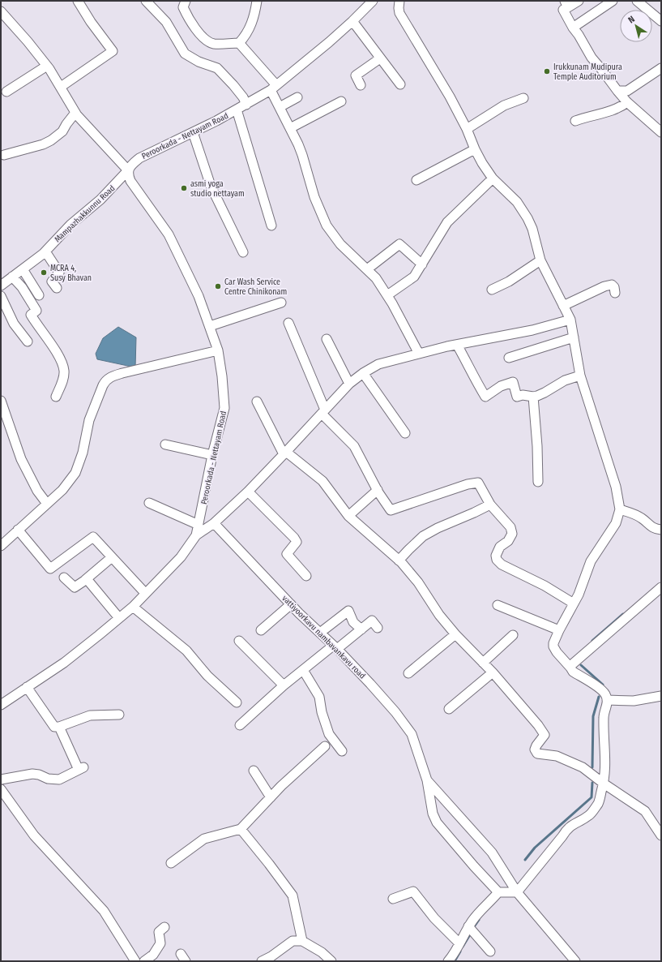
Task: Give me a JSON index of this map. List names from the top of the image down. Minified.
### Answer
{"streets":{"street":["Peroorkada - Nettayam Road","Mampazhakkunnu Road","vattiyoorkavu nambavankavu road"]},"crossings":[["Peroorkada - Nettayam Road","Mampazhakkunnu Road"]],"places":["Irukkunam Mudipura Temple Auditorium","asmi yoga studio nettayam","MCRA 4, Susy Bhavan","Car Wash Service Centre Chinikonam"],"north":"top left"}
